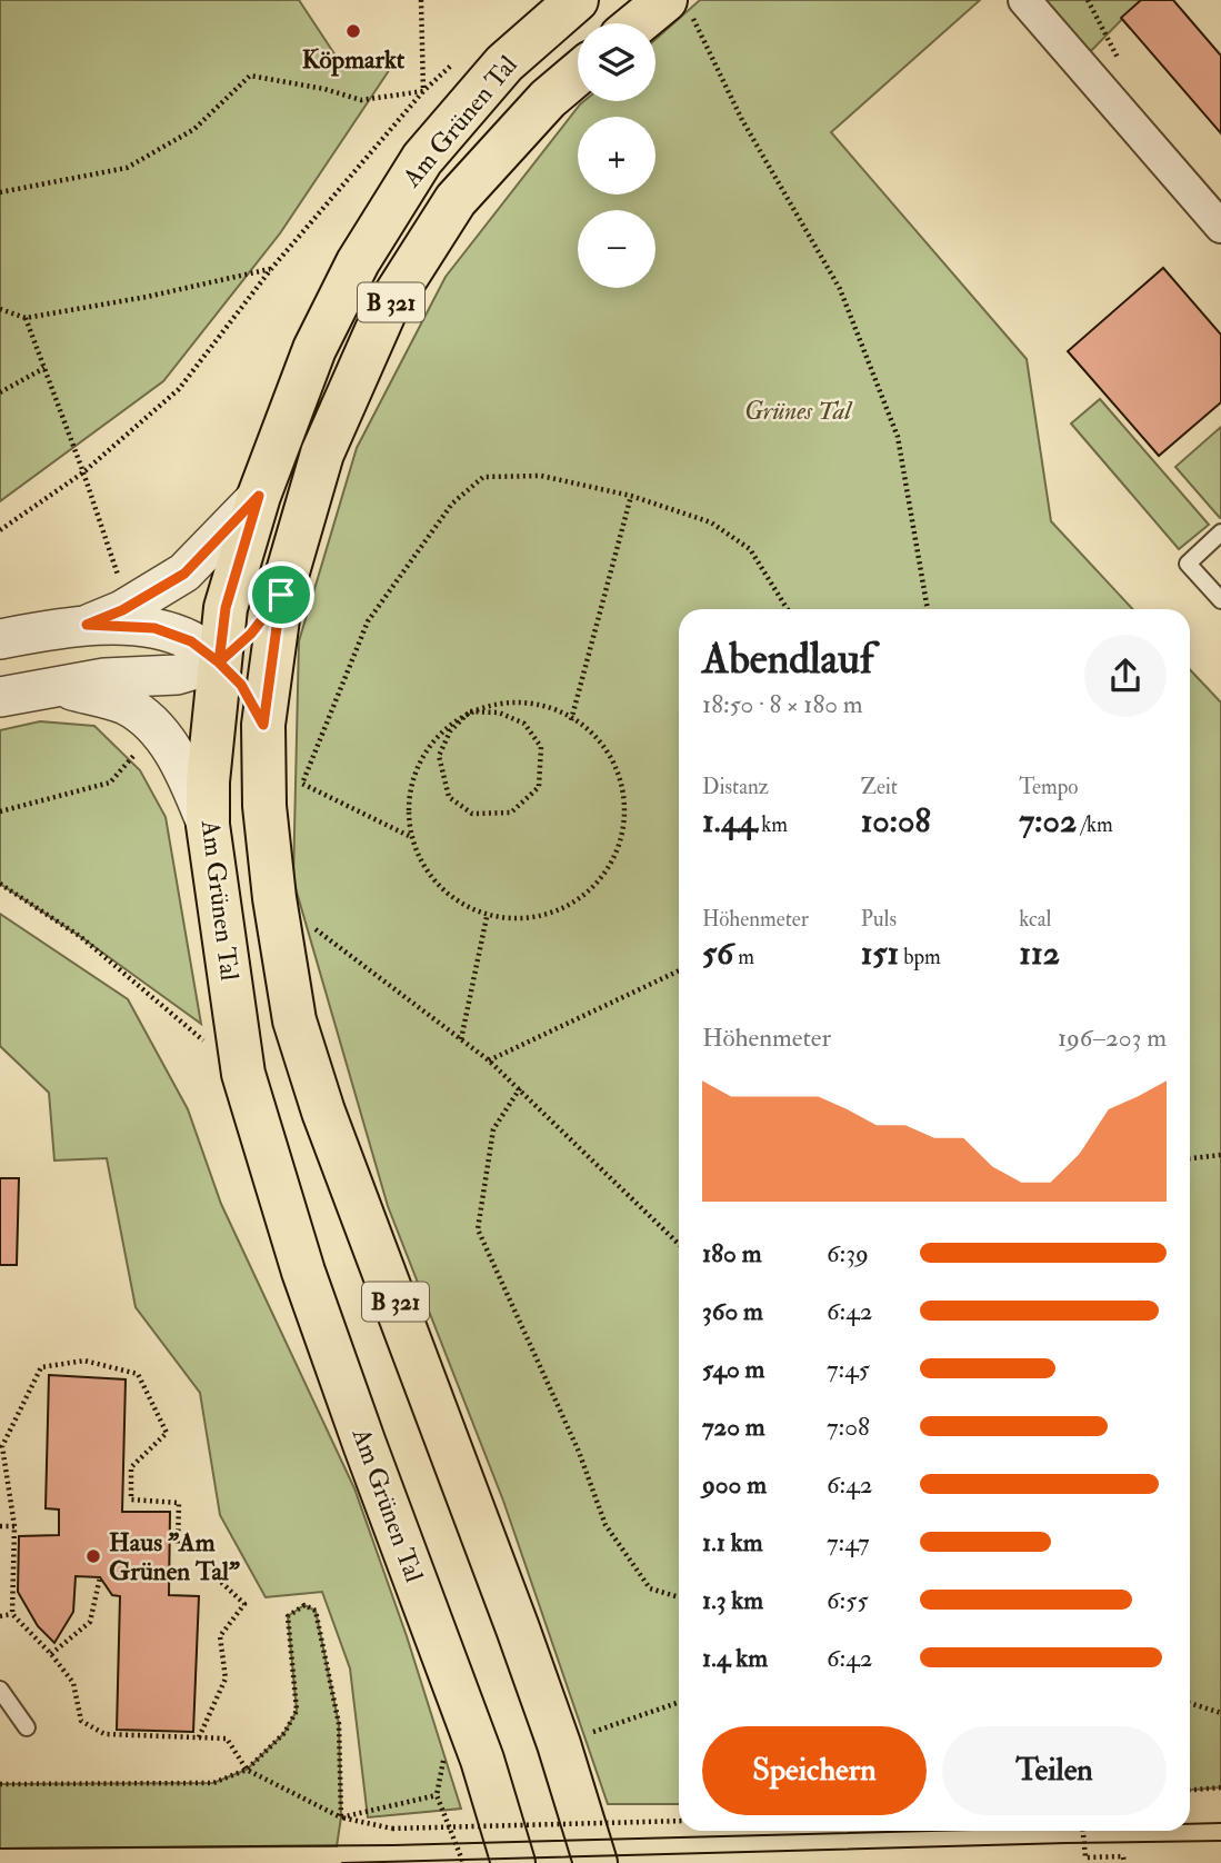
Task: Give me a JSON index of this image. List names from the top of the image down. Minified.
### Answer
{"streets":{"main road":["Am Grünen Tal","B 321"]},"parks":["Grünes Tal"],"places":["Köpmarkt","Haus \"Am Grünen Tal\""],"page":{"map_buttons":["+","−"],"heading":["Abendlauf","18:50 · 8 × 180 m"],"stats":[["Distanz","1.44 km"],["Zeit","10:08"],["Tempo","7:02 /km"],["Höhenmeter","56 m"],["Puls","151 bpm"],["kcal","112"]],"chart":["Höhenmeter","196–203 m"],"list":[{"name":"180 m","note":"6:39"},{"name":"360 m","note":"6:42"},{"name":"540 m","note":"7:45"},{"name":"720 m","note":"7:08"},{"name":"900 m","note":"6:42"},{"name":"1.1 km","note":"7:47"},{"name":"1.3 km","note":"6:55"},{"name":"1.4 km","note":"6:42"}],"buttons":["Speichern","Teilen"]}}
